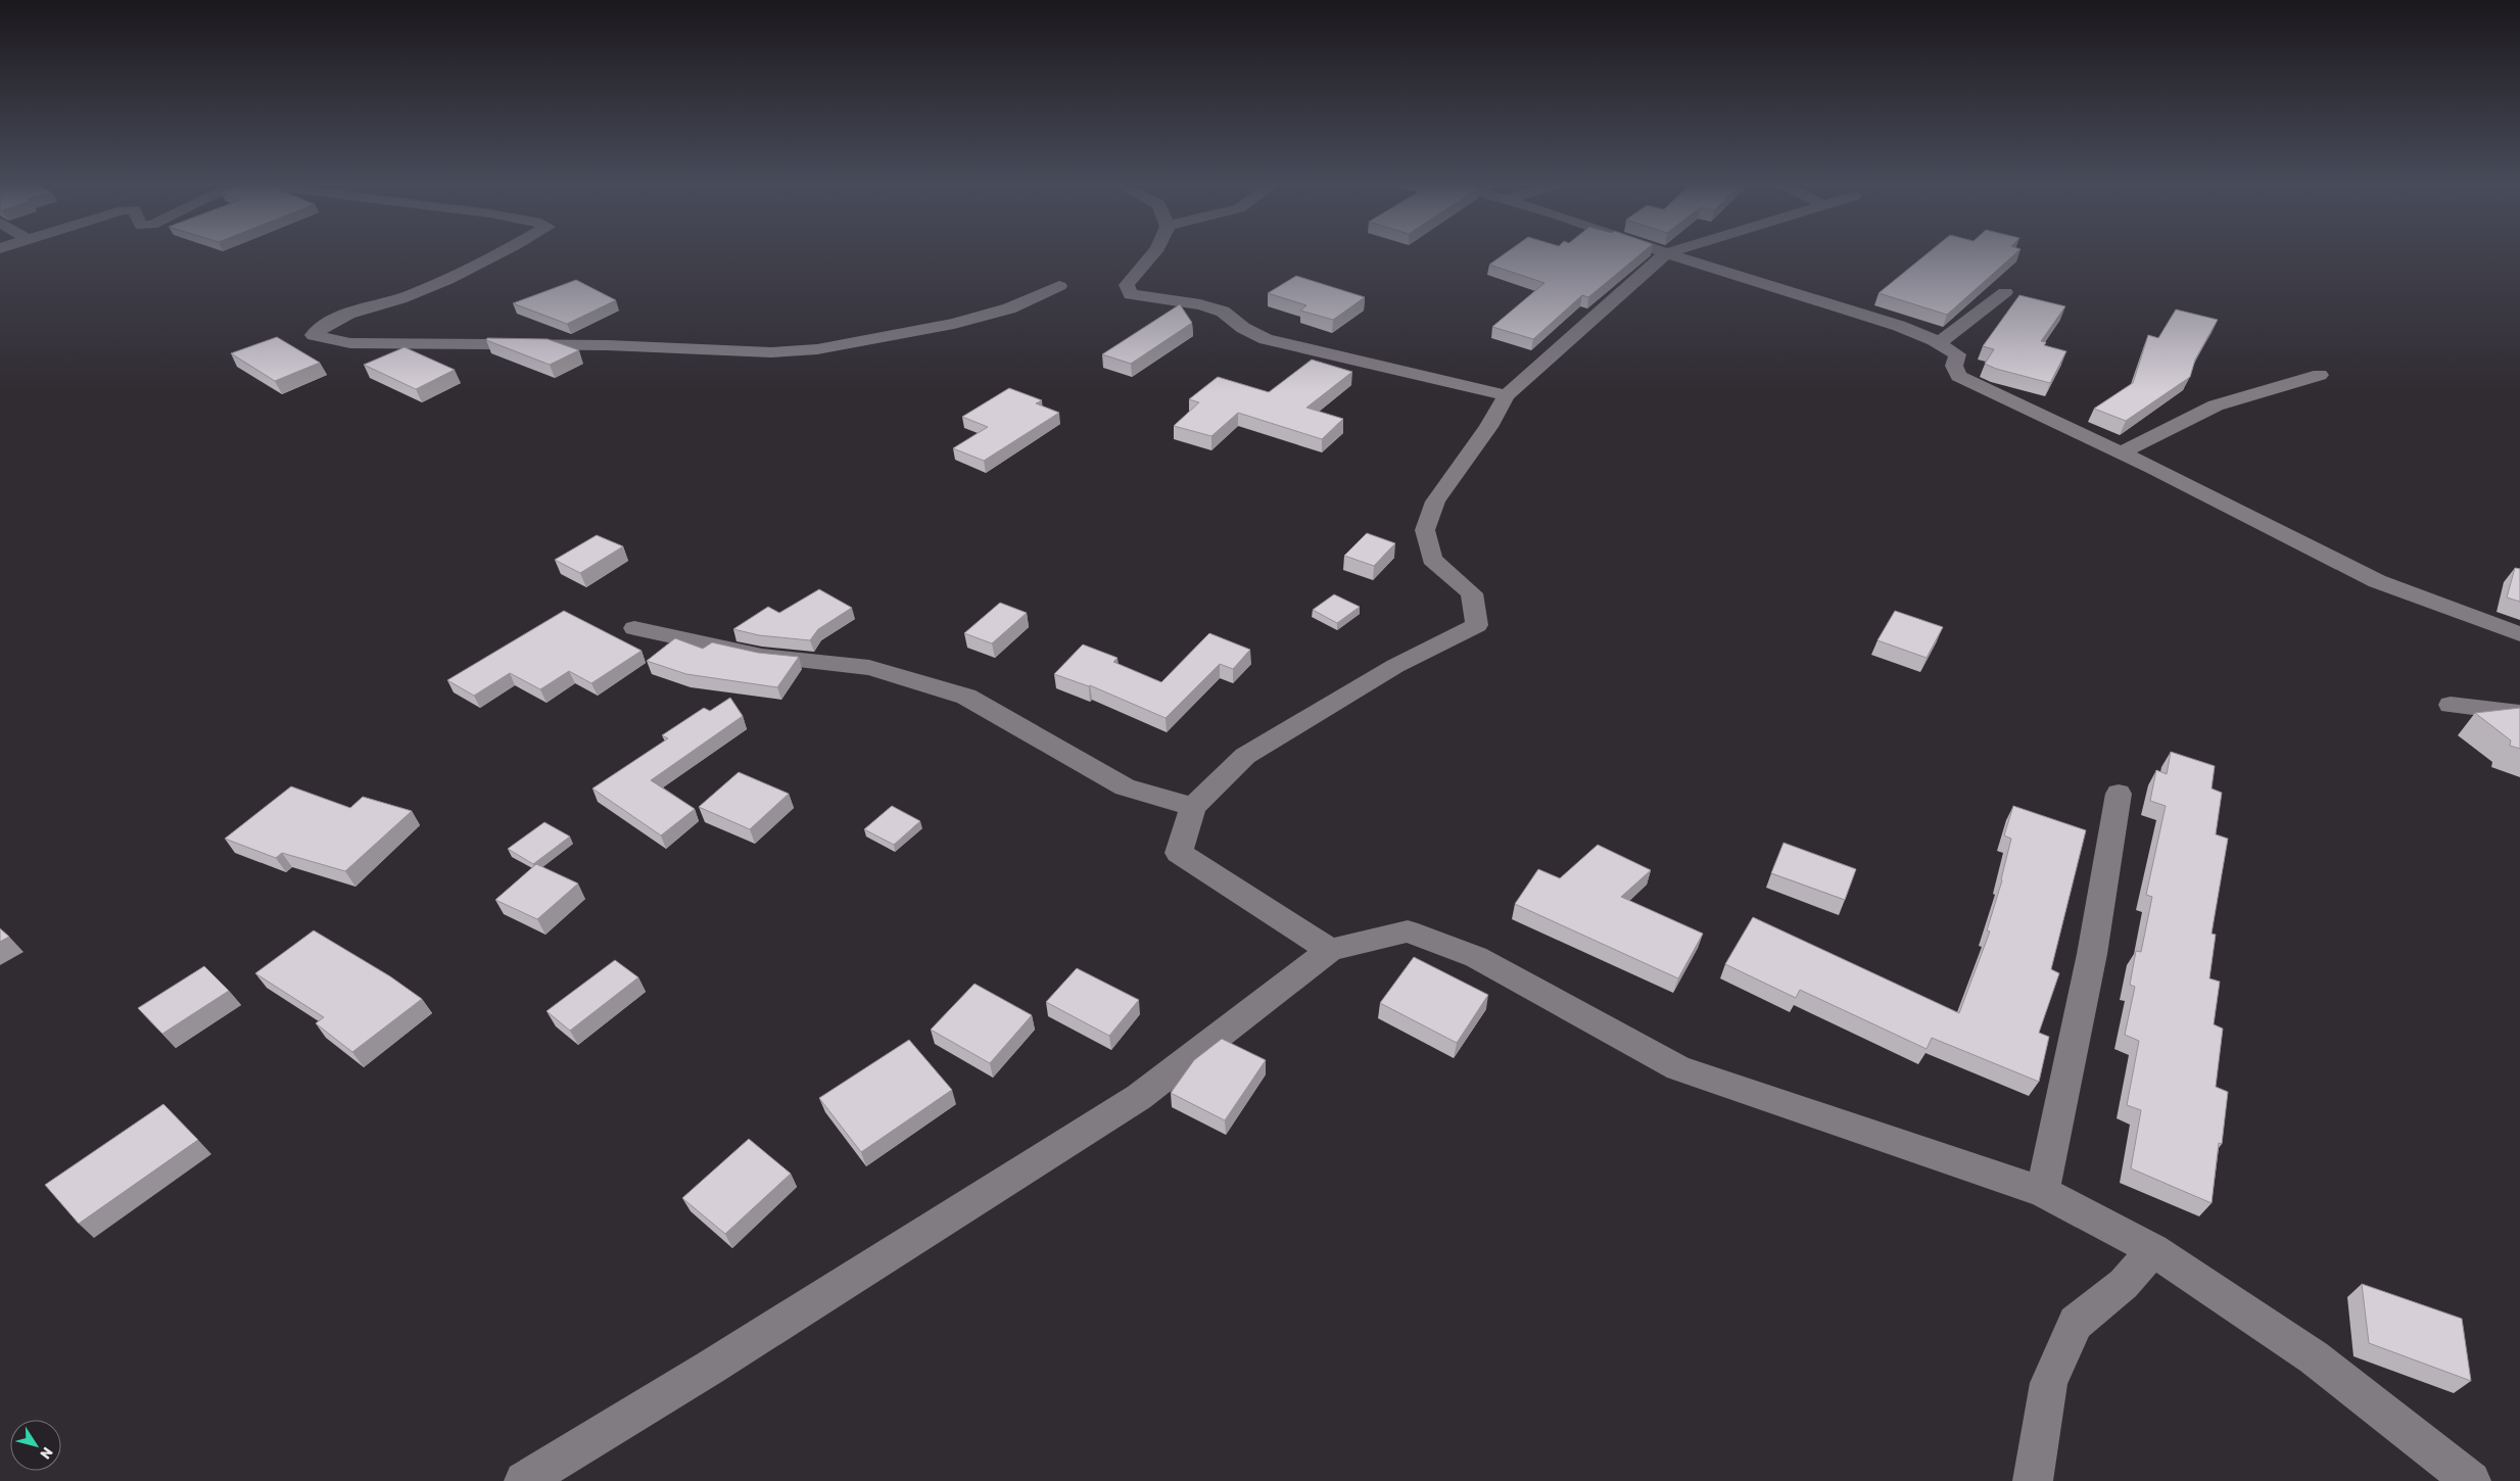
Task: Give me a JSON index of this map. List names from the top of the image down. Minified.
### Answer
{"north":"bottom right"}
